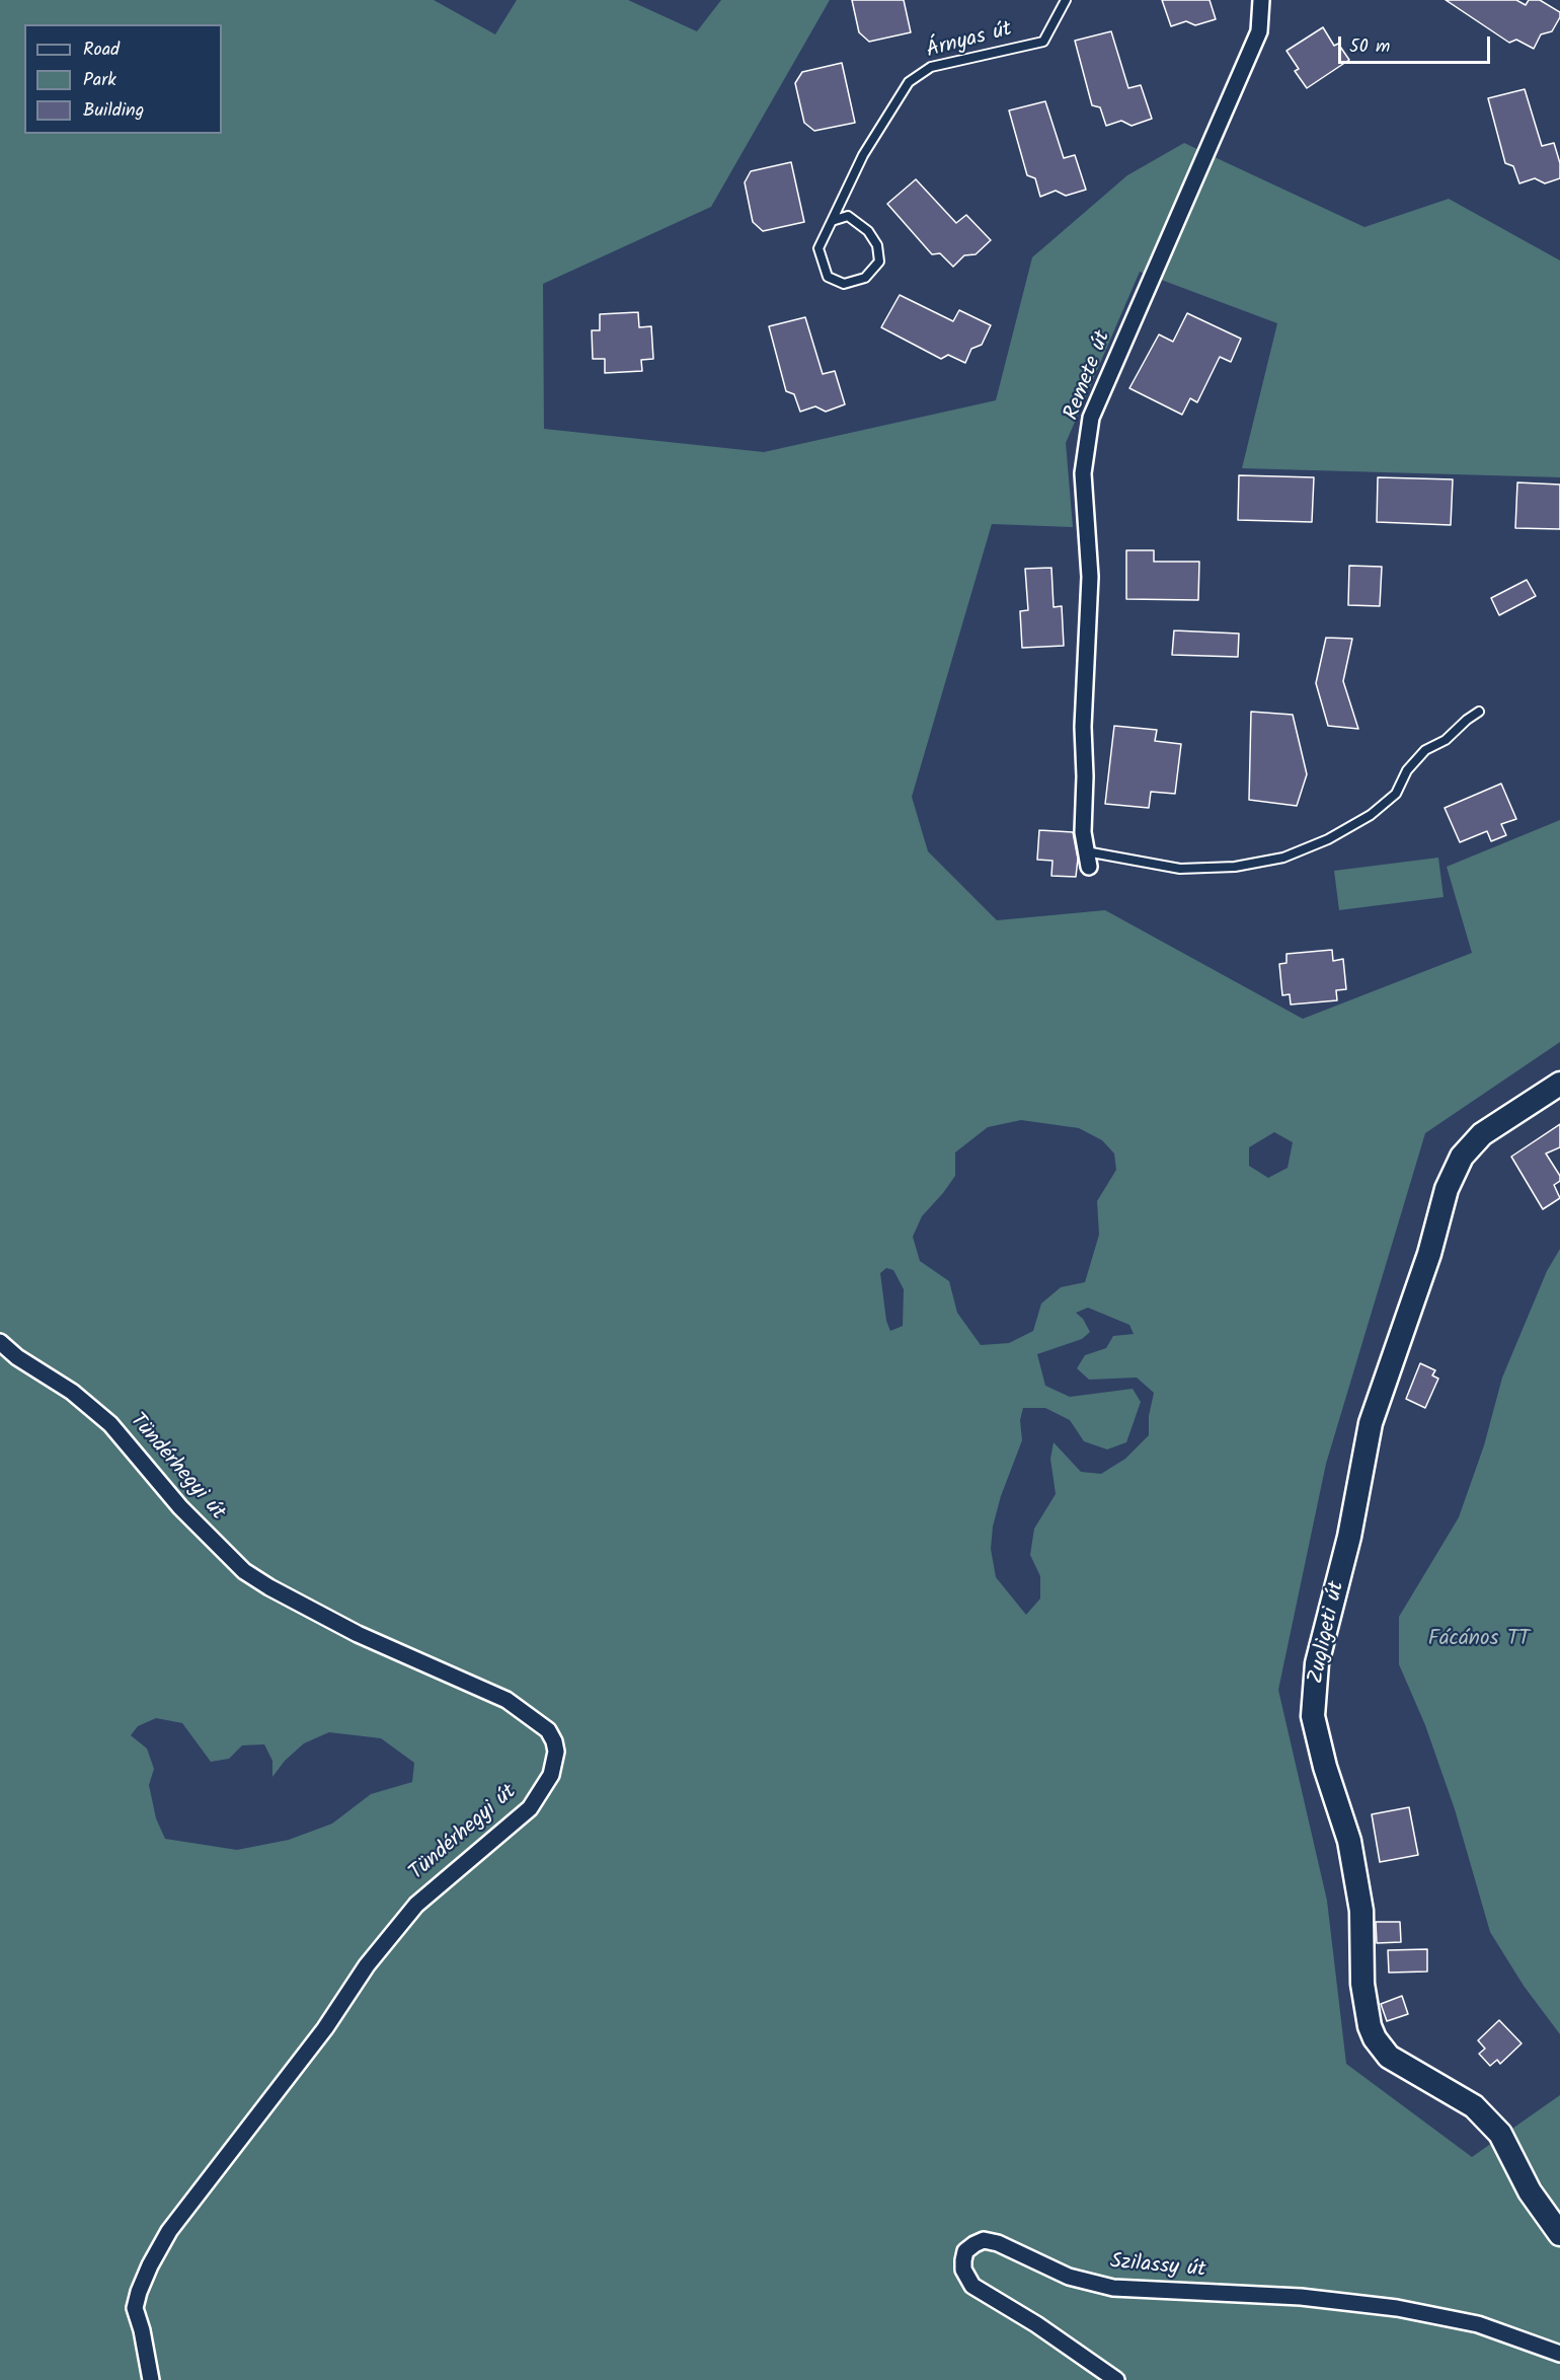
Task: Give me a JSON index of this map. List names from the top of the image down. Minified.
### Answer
{"streets":{"street":["Remete út","Tündérhegyi út","Zugligeti út","Szilassy út"],"lane":["Árnyas út"]},"parks":["Fácános TT"],"legend":["Road","Park","Building"],"scale_bar":"50 m"}
